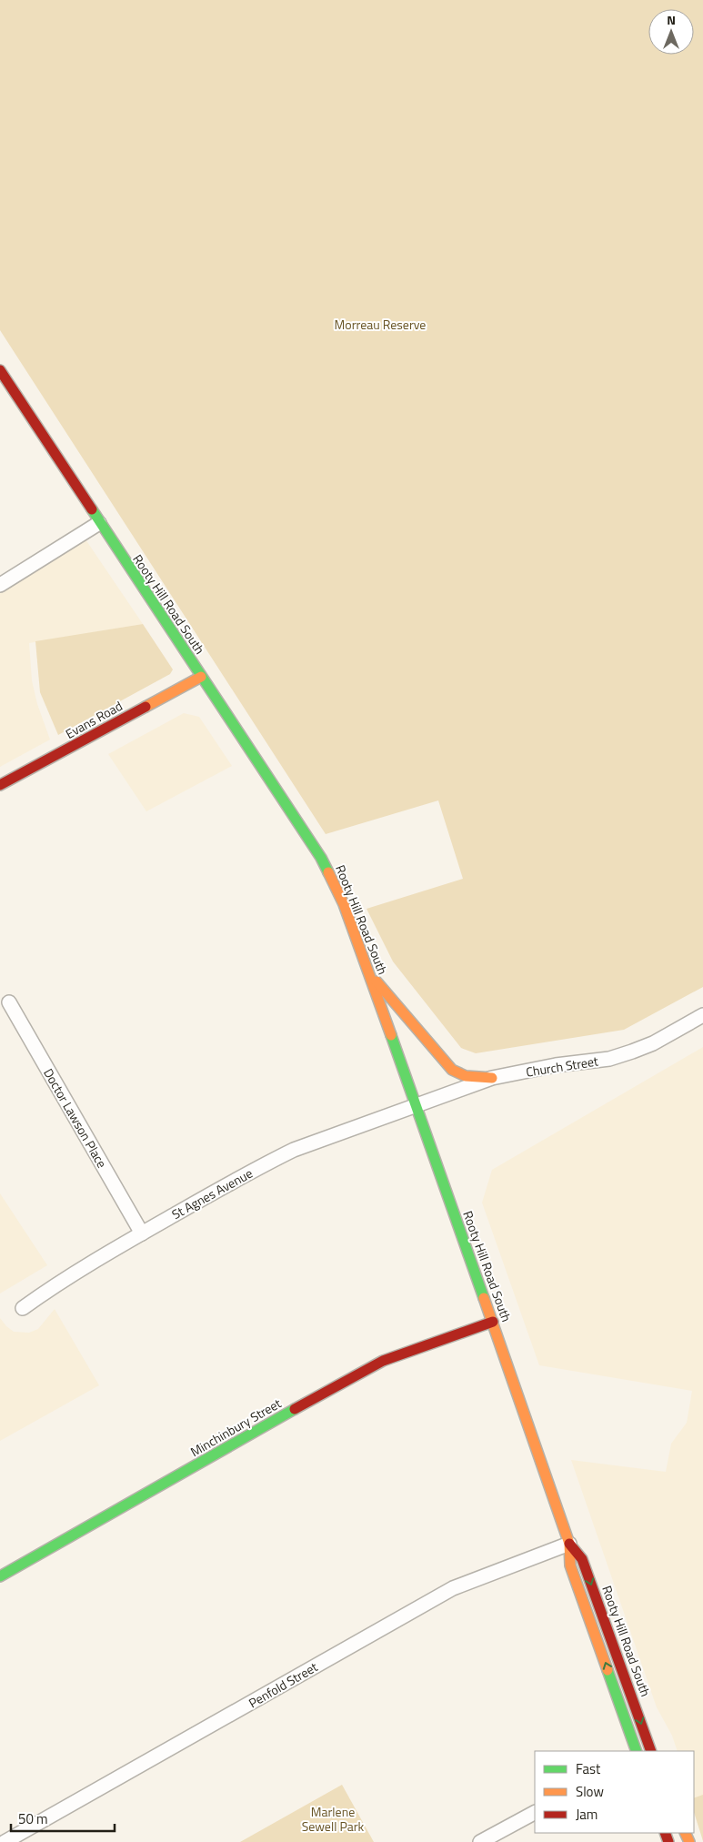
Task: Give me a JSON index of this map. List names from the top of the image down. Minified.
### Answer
{"streets":{"main road":["Rooty Hill Road South","Evans Road","Minchinbury Street"],"street":["Church Street","Doctor Lawson Place","St Agnes Avenue","Penfold Street"]},"crossings":[["Rooty Hill Road South","Evans Road"],["Rooty Hill Road South","Church Street"],["Rooty Hill Road South","St Agnes Avenue"],["Rooty Hill Road South","Minchinbury Street"],["Rooty Hill Road South","Penfold Street"],["Church Street","St Agnes Avenue"],["Doctor Lawson Place","St Agnes Avenue"]],"parks":["Morreau Reserve","Marlene Sewell Park"],"legend":["Fast","Slow","Jam"],"scale_bar":"50 m","north":"top"}
